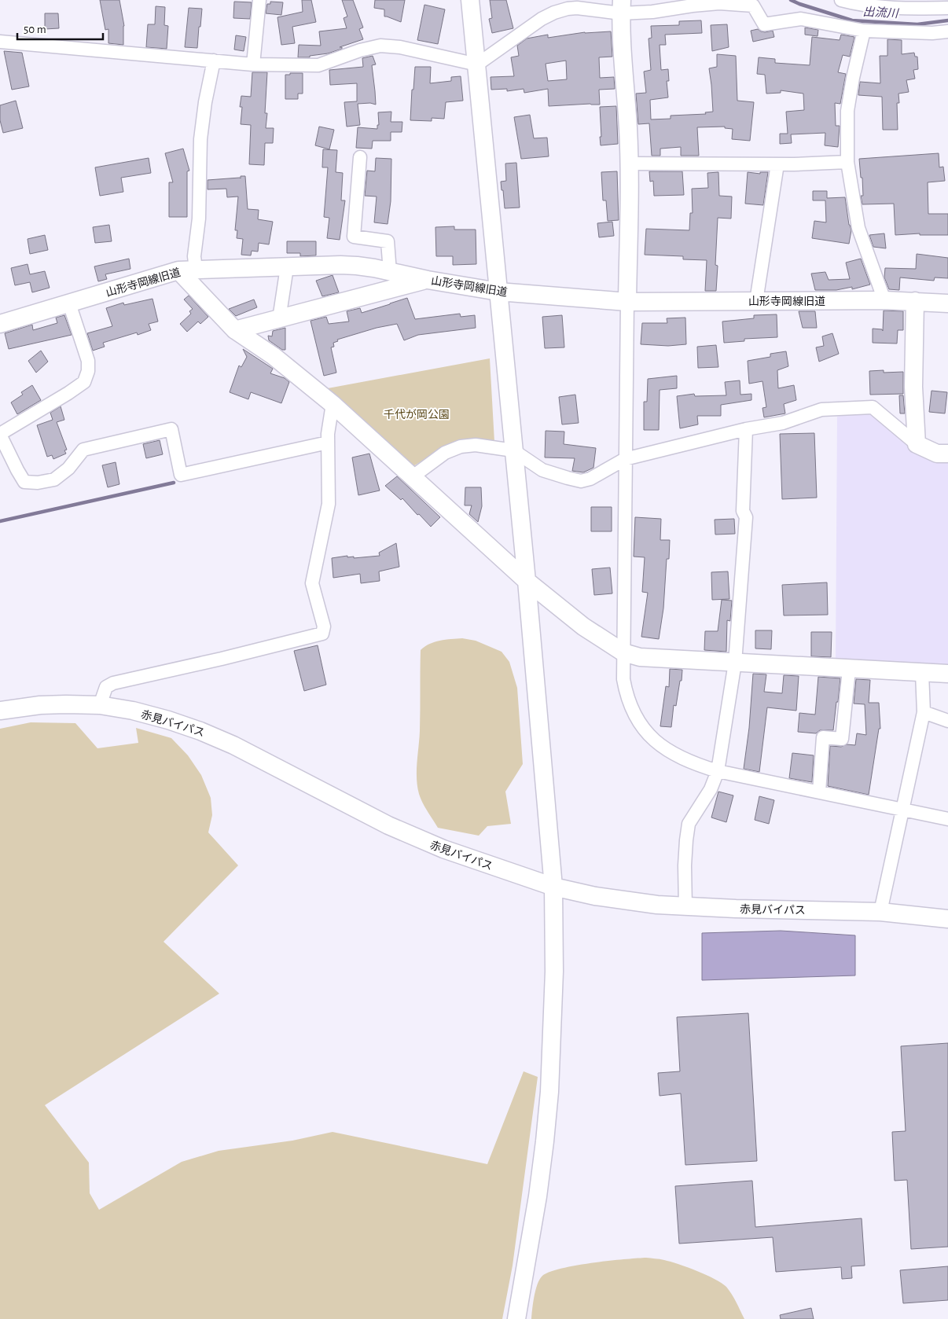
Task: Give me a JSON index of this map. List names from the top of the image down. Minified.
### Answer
{"streets":{"street":["山形寺岡線旧道","赤見バイパス"]},"water":["出流川"],"parks":["千代が岡公園"],"scale_bar":"50 m"}
